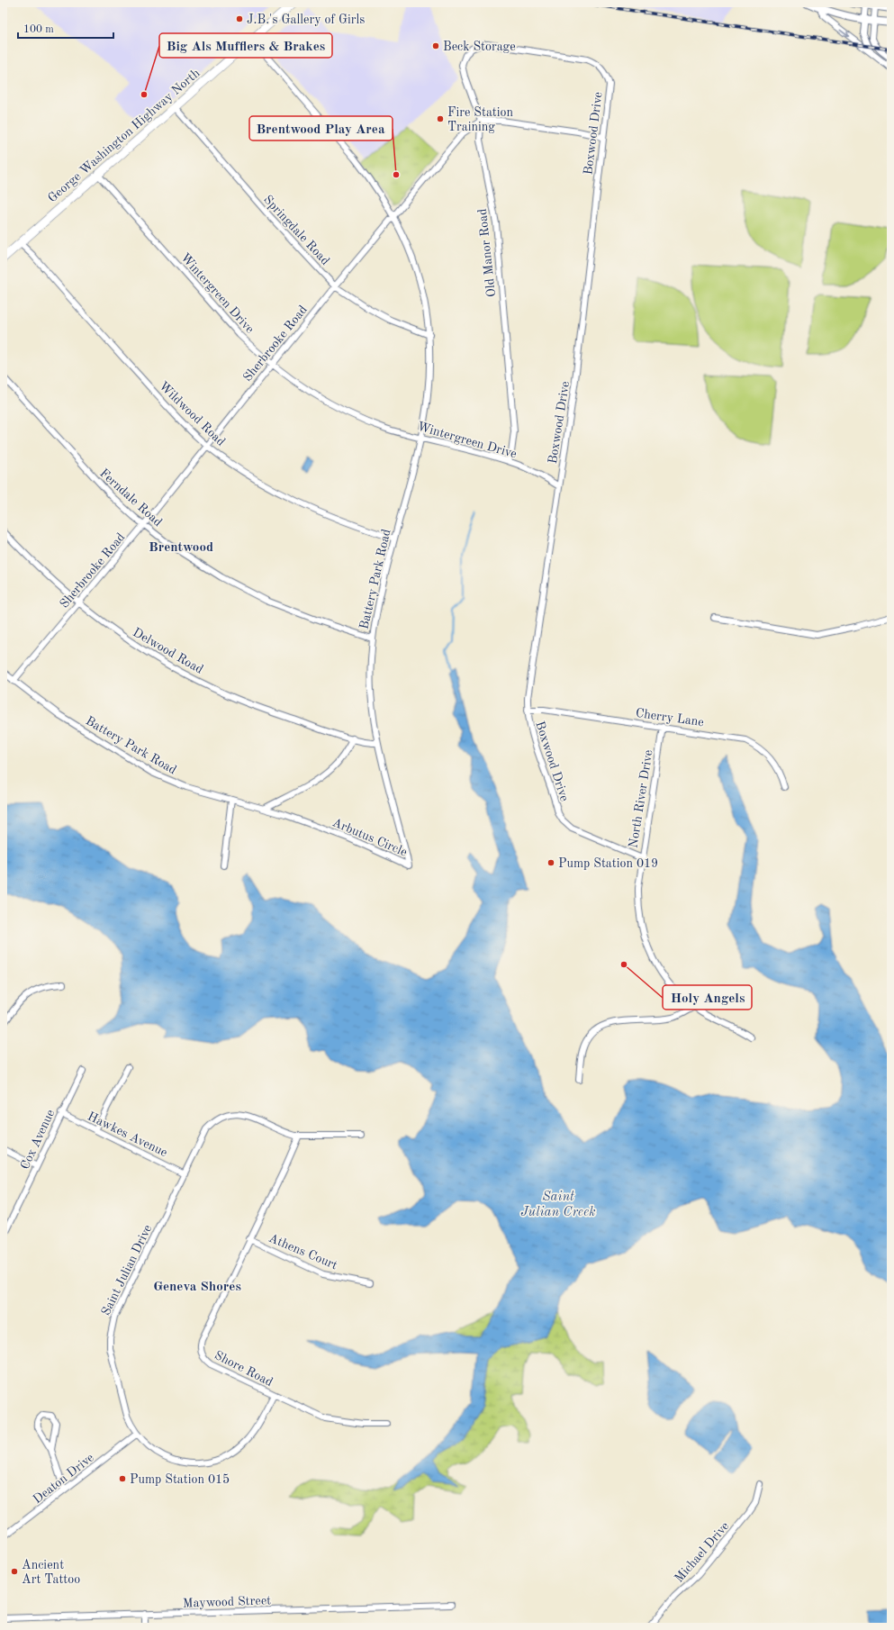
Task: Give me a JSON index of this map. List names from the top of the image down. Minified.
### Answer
{"streets":{"main road":["George Washington Highway North"],"street":["Boxwood Drive","Springdale Road","Old Manor Road","Wintergreen Drive","Sherbrooke Road","Wildwood Road","Ferndale Road","Battery Park Road","Delwood Road","Cherry Lane","North River Drive","Arbutus Circle","Hawkes Avenue","Cox Avenue","Athens Court","Saint Julian Drive","Shore Road","Deaton Drive","Michael Drive","Maywood Street"]},"crossings":[["Boxwood Drive","Old Manor Road"],["Boxwood Drive","Wintergreen Drive"],["Boxwood Drive","Cherry Lane"],["Boxwood Drive","North River Drive"],["George Washington Highway North","Springdale Road"],["George Washington Highway North","Wintergreen Drive"],["George Washington Highway North","Wildwood Road"],["George Washington Highway North","Battery Park Road"],["Springdale Road","Sherbrooke Road"],["Springdale Road","Battery Park Road"],["Old Manor Road","Wintergreen Drive"],["Old Manor Road","Sherbrooke Road"],["Wintergreen Drive","Sherbrooke Road"],["Wintergreen Drive","Battery Park Road"],["Sherbrooke Road","Wildwood Road"],["Sherbrooke Road","Ferndale Road"],["Sherbrooke Road","Battery Park Road"],["Sherbrooke Road","Delwood Road"],["Wildwood Road","Battery Park Road"],["Ferndale Road","Battery Park Road"],["Battery Park Road","Arbutus Circle"],["Cherry Lane","North River Drive"],["Hawkes Avenue","Cox Avenue"],["Hawkes Avenue","Saint Julian Drive"],["Athens Court","Shore Road"],["Saint Julian Drive","Shore Road"],["Saint Julian Drive","Deaton Drive"]],"districts":["Brentwood","Geneva Shores"],"water":["Saint Julian Creek"],"places":["J.B.'s Gallery of Girls","Beck Storage","Big Als Mufflers & Brakes","Fire Station Training","Brentwood Play Area","Pump Station 019","Holy Angels","Pump Station 015","Ancient Art Tattoo"],"scale_bar":"100 m"}
